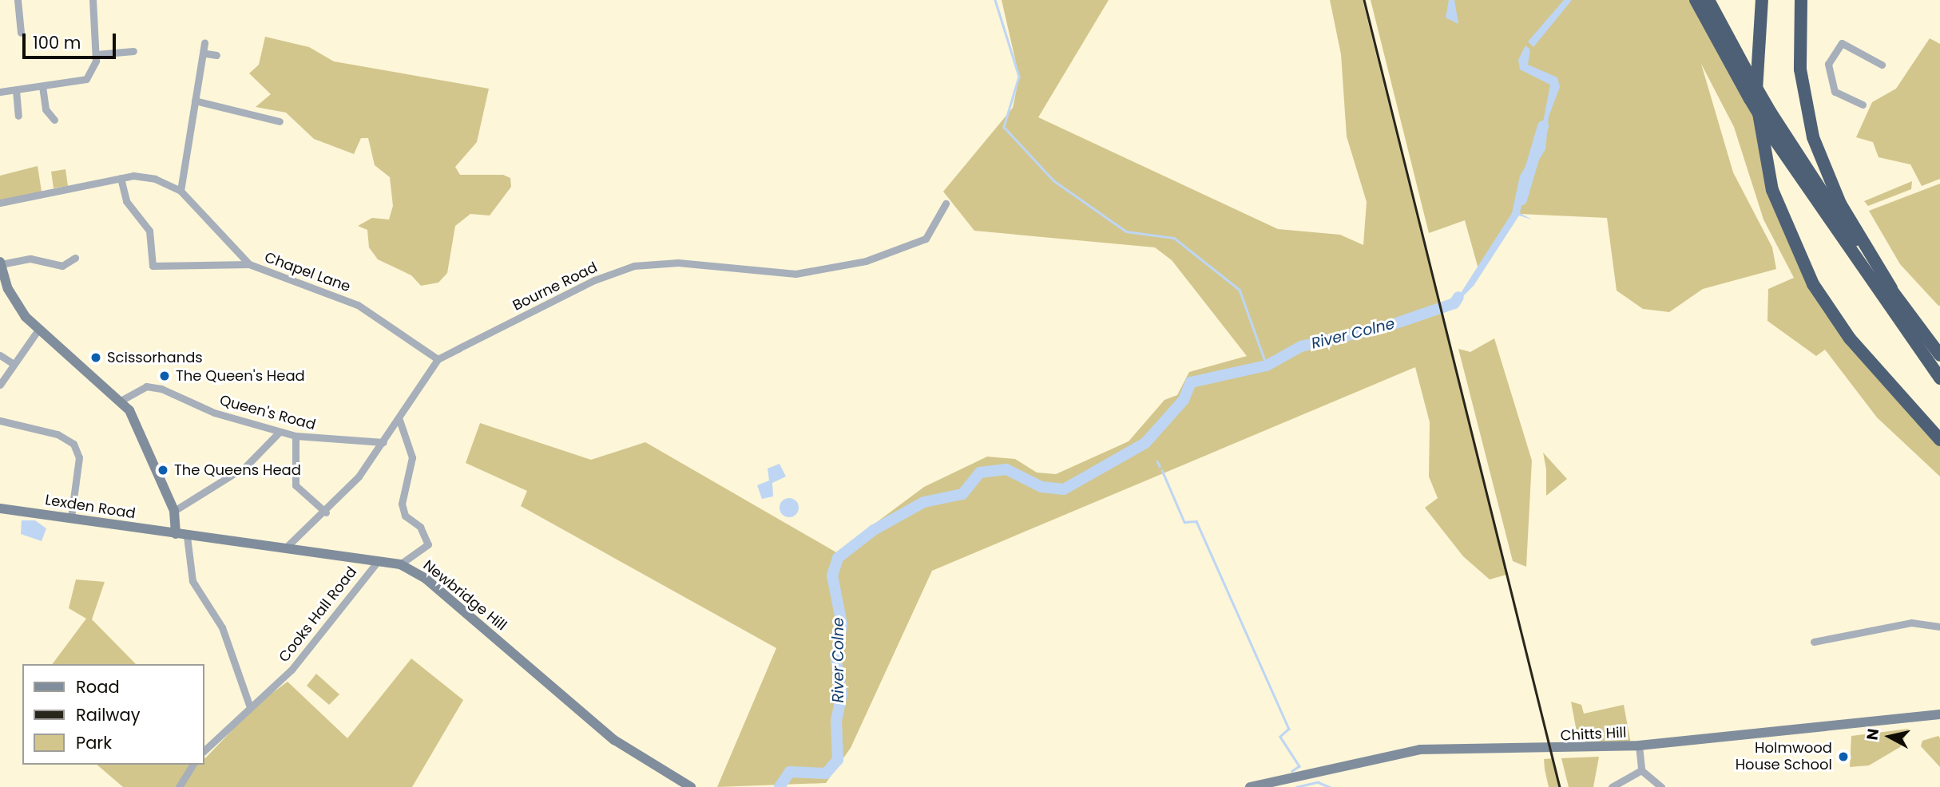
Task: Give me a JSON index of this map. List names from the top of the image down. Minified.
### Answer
{"streets":{"street":["Chapel Lane","Bourne Road","Queen's Road","Lexden Road","Newbridge Hill","Cooks Hall Road","Chitts Hill"]},"crossings":[["Chapel Lane","Bourne Road"],["Lexden Road","Newbridge Hill"],["Newbridge Hill","Cooks Hall Road"]],"water":["River Colne"],"places":["Scissorhands","The Queen's Head","The Queens Head","Holmwood House School"],"legend":["Road","Railway","Park"],"scale_bar":"100 m","north":"left"}
